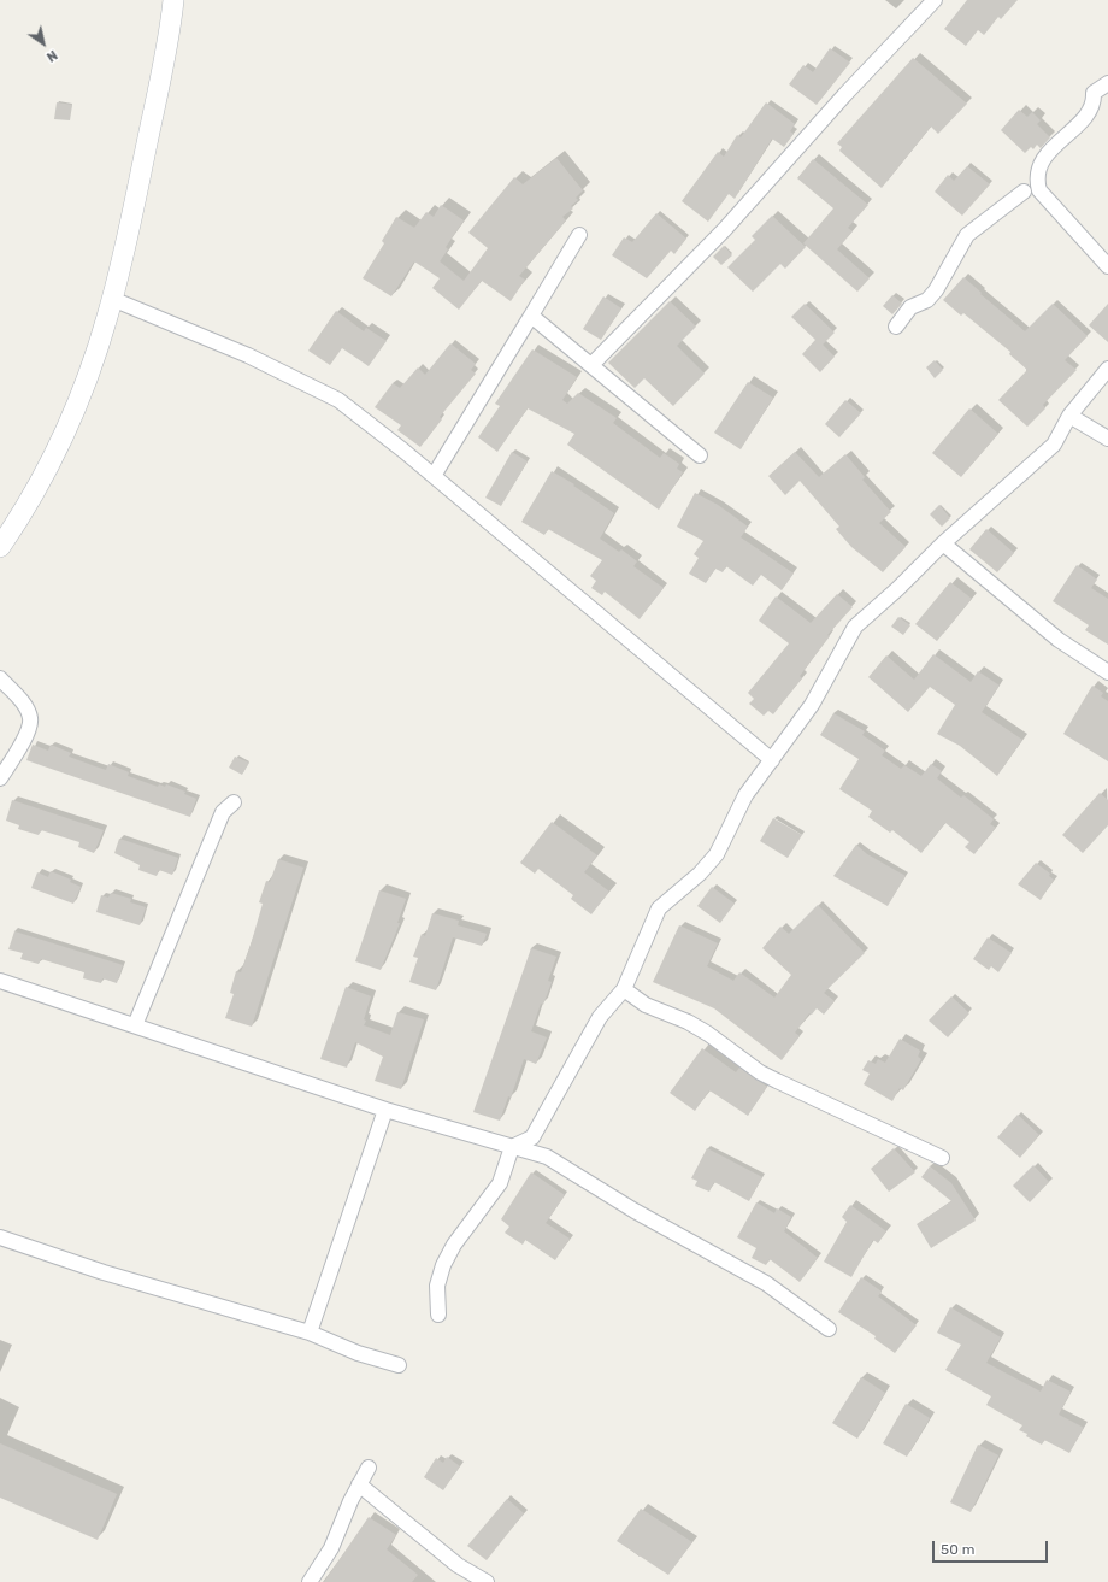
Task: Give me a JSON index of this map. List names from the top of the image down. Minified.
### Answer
{"scale_bar":"50 m","north":"bottom right"}
